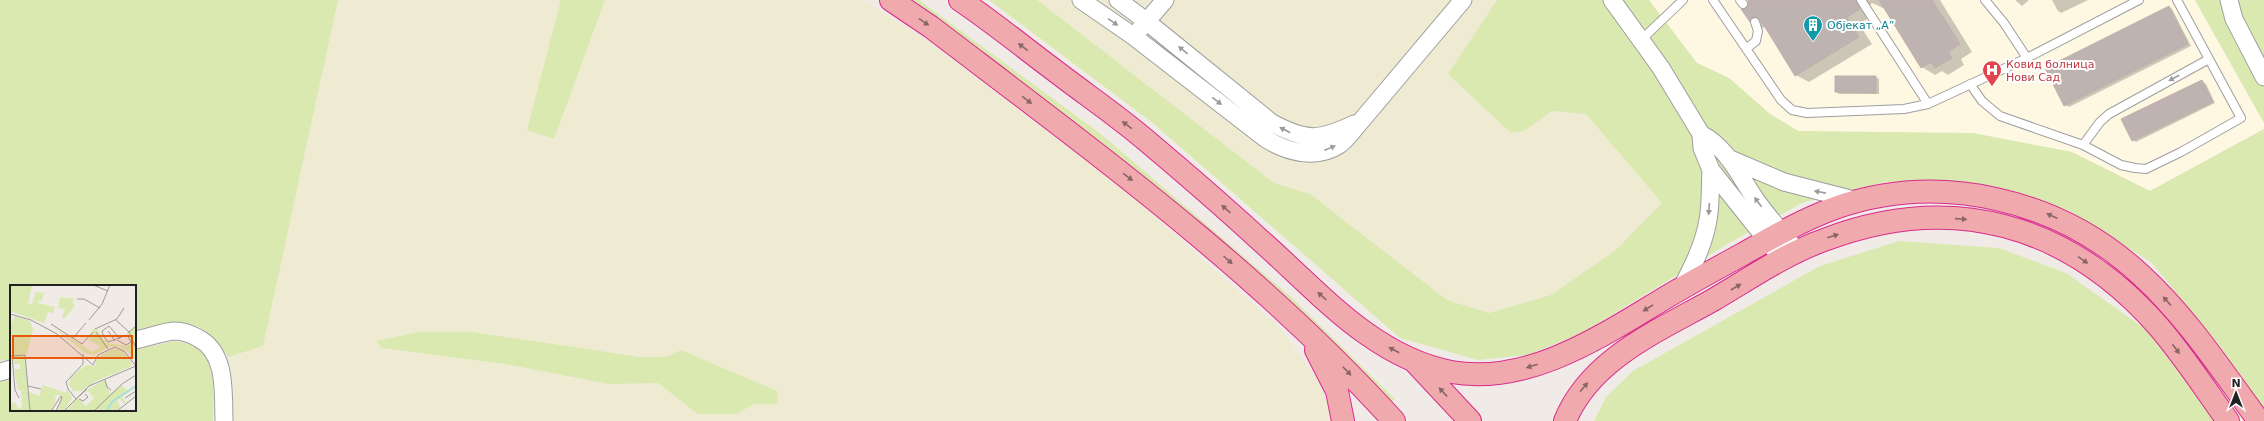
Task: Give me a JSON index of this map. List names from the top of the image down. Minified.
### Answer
{"places":{"building":["Објекат „А”"],"hospital":["Ковид болница Нови Сад"]},"north":"top"}
